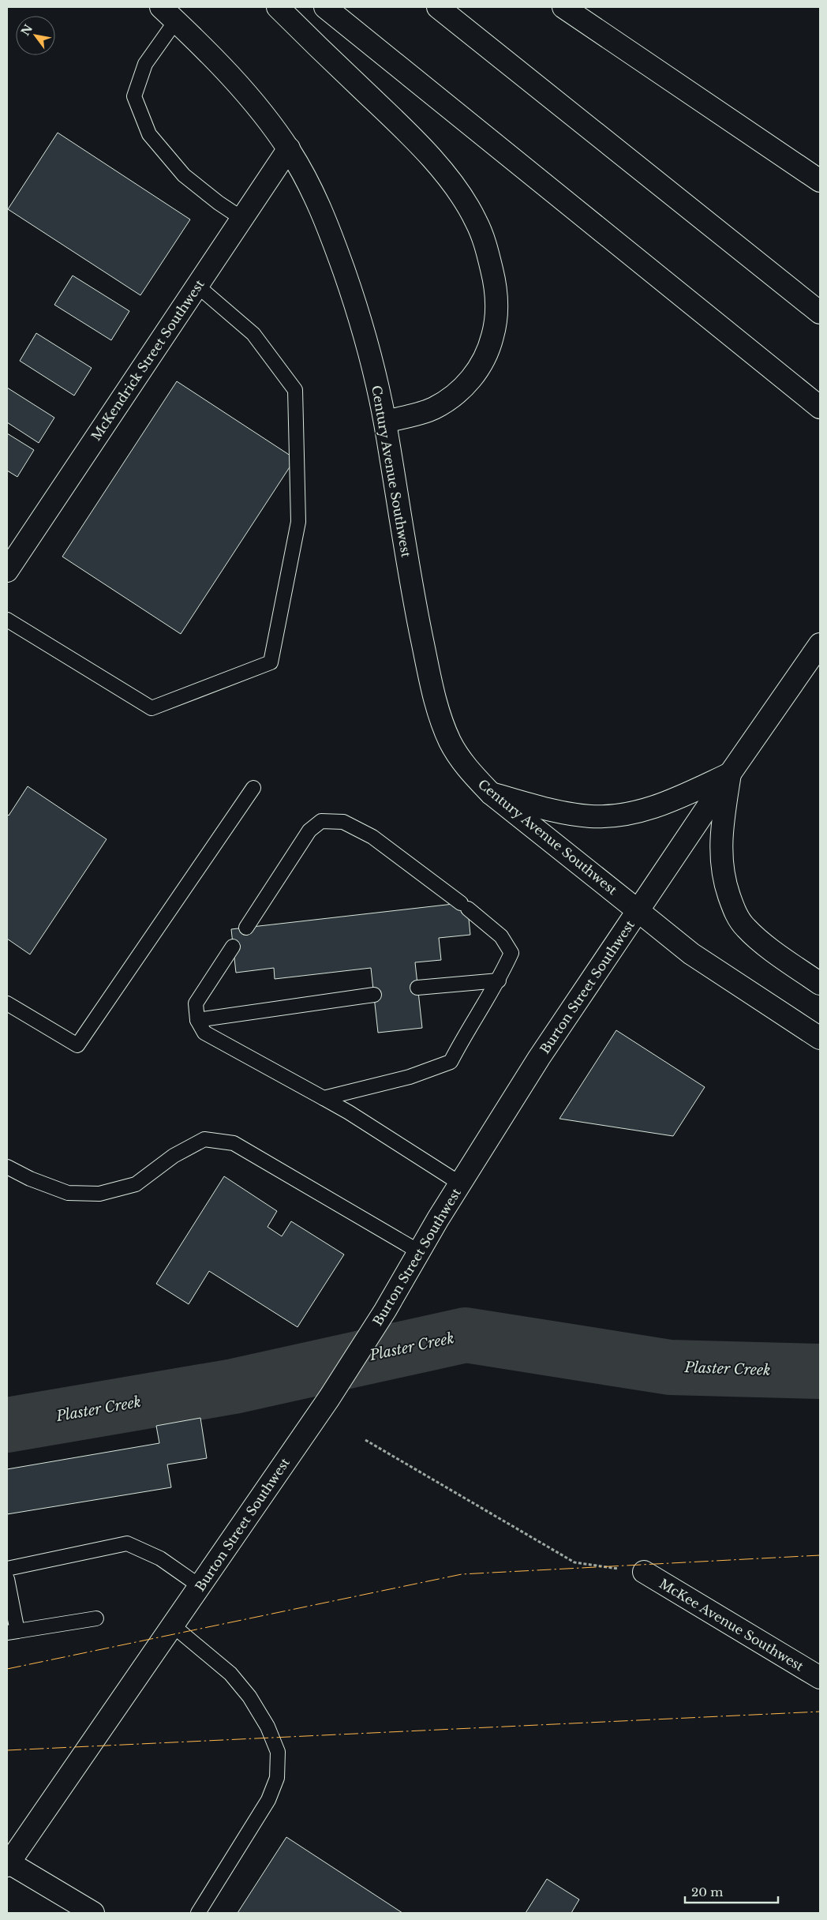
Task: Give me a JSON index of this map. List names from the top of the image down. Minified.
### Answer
{"streets":{"main road":["McKendrick Street Southwest","Century Avenue Southwest","Burton Street Southwest","McKee Avenue Southwest"]},"crossings":[["McKendrick Street Southwest","Century Avenue Southwest"],["Century Avenue Southwest","Burton Street Southwest"]],"water":["Plaster Creek"],"scale_bar":"20 m","north":"top left"}
